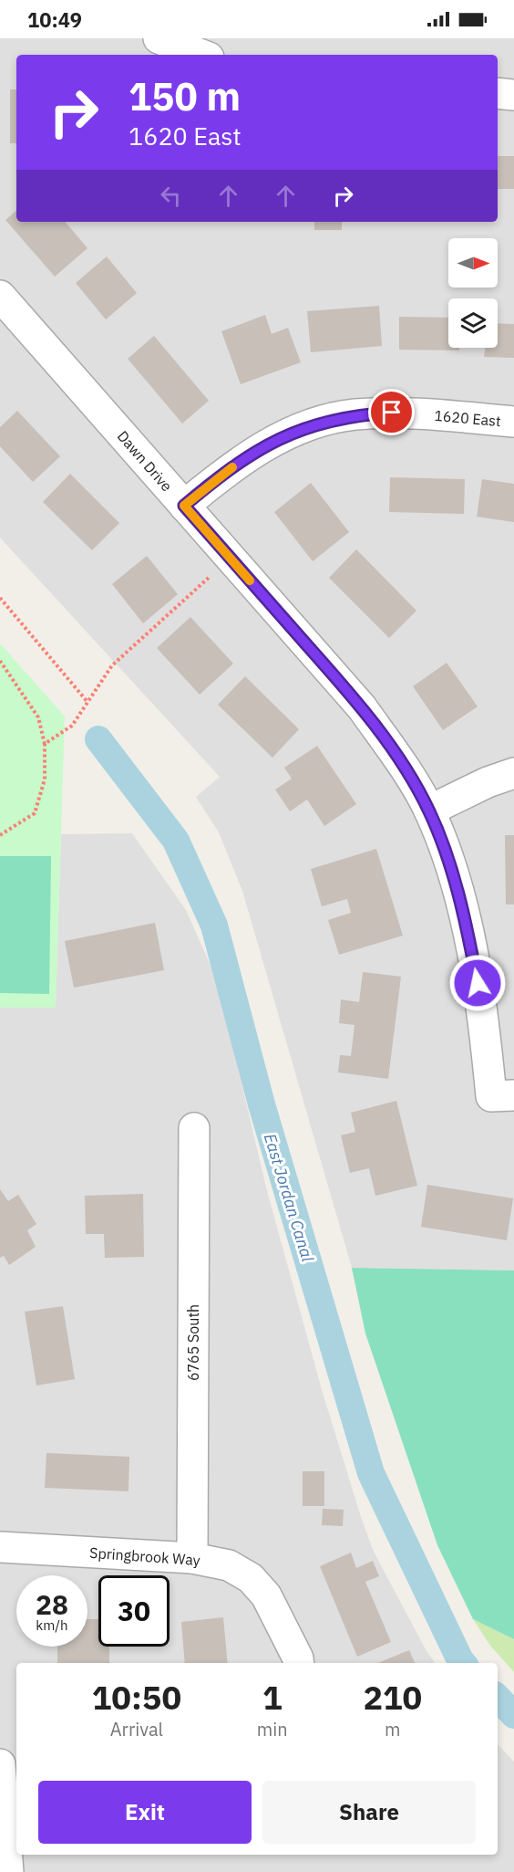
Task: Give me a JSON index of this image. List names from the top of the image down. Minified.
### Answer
{"streets":{"street":["1620 East","Dawn Drive","6765 South","Springbrook Way"]},"crossings":[["1620 East","Dawn Drive"],["6765 South","Springbrook Way"]],"water":["East Jordan Canal"],"north":"right","page":{"status":"10:49","turn":["150 m","1620 East"],"speed":"28 km/h","limit":"30","eta":["10:50","Arrival","1","min","210","m"],"buttons":["Exit","Share"]}}
